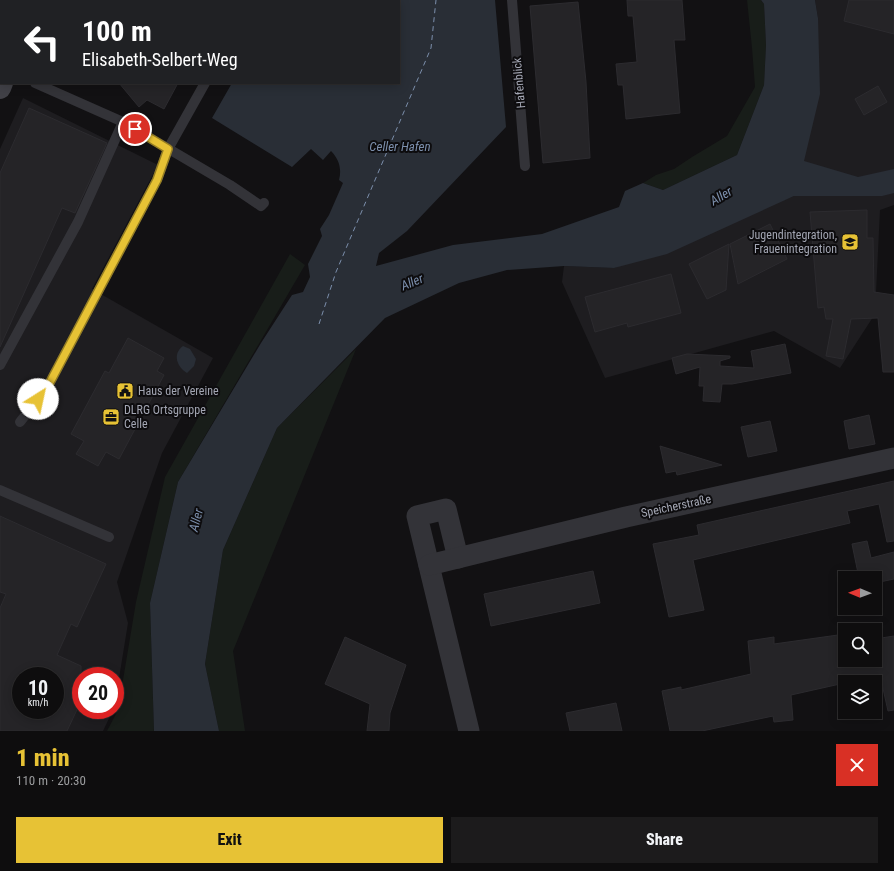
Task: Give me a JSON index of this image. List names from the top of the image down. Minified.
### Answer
{"streets":{"street":["Speicherstraße"],"lane":["Hafenblick"]},"water":["Celler Hafen","Aller"],"places":{"school or university":["Jugendintegration, Frauenintegration"],"public building":["Haus der Vereine"],"office":["DLRG Ortsgruppe Celle"]},"north":"left","page":{"turn":["100 m","Elisabeth-Selbert-Weg"],"speed":"10 km/h","limit":"20","heading":["1 min","110 m · 20:30"],"buttons":["Exit","Share"]}}
